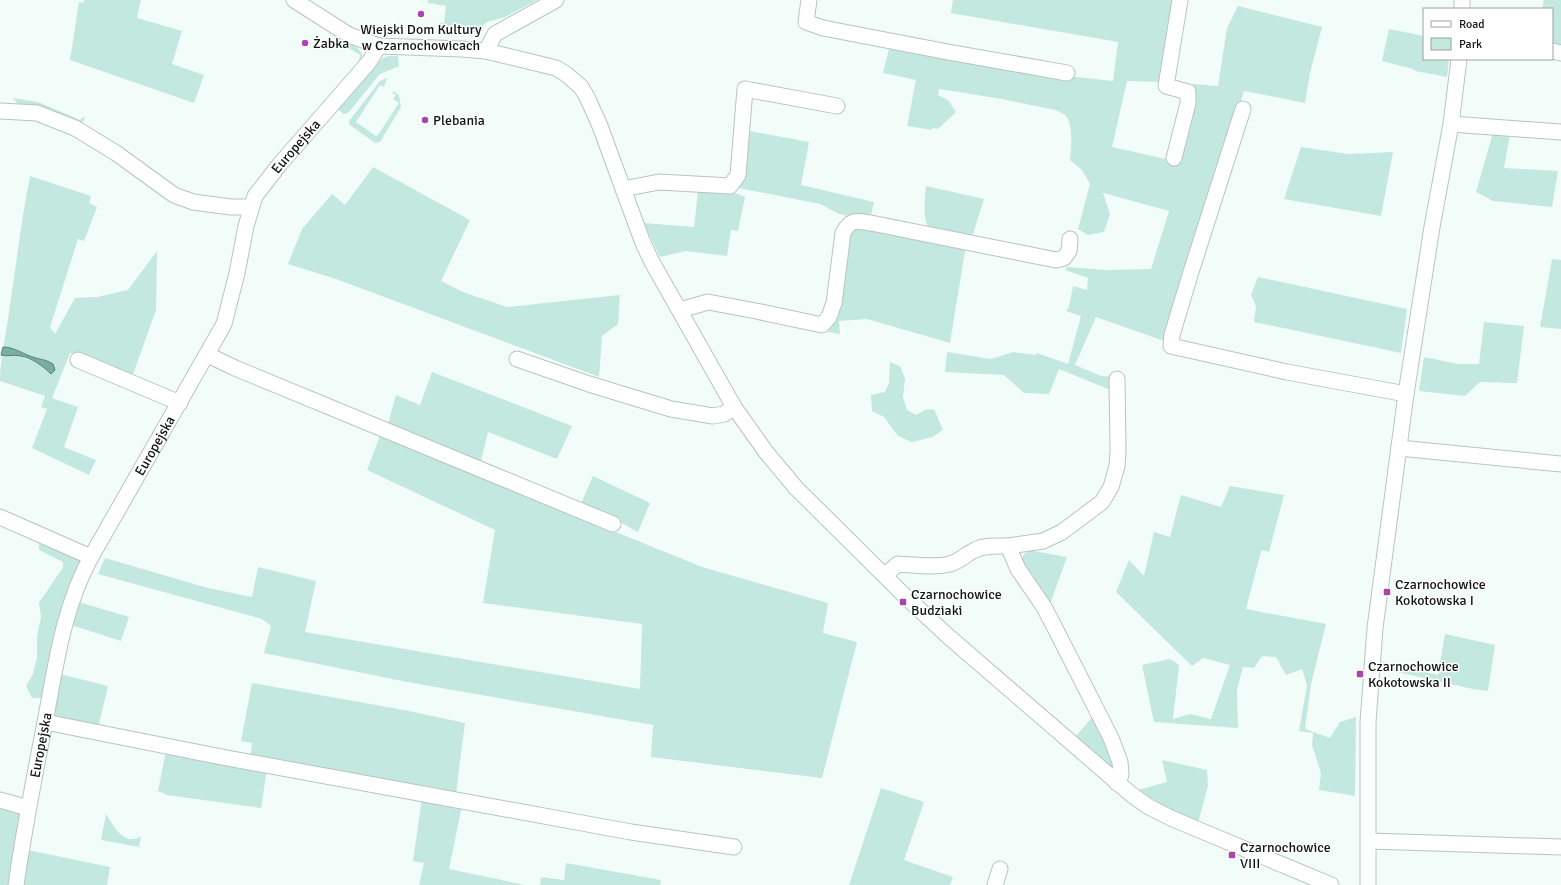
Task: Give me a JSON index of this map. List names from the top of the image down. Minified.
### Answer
{"streets":{"street":["Europejska"]},"places":{"other":["Wiejski Dom Kultury w Czarnochowicach","Żabka","Plebania"],"transit":["Czarnochowice Kokotowska I","Czarnochowice Budziaki","Czarnochowice Kokotowska II","Czarnochowice VIII"]},"legend":["Road","Park"]}
